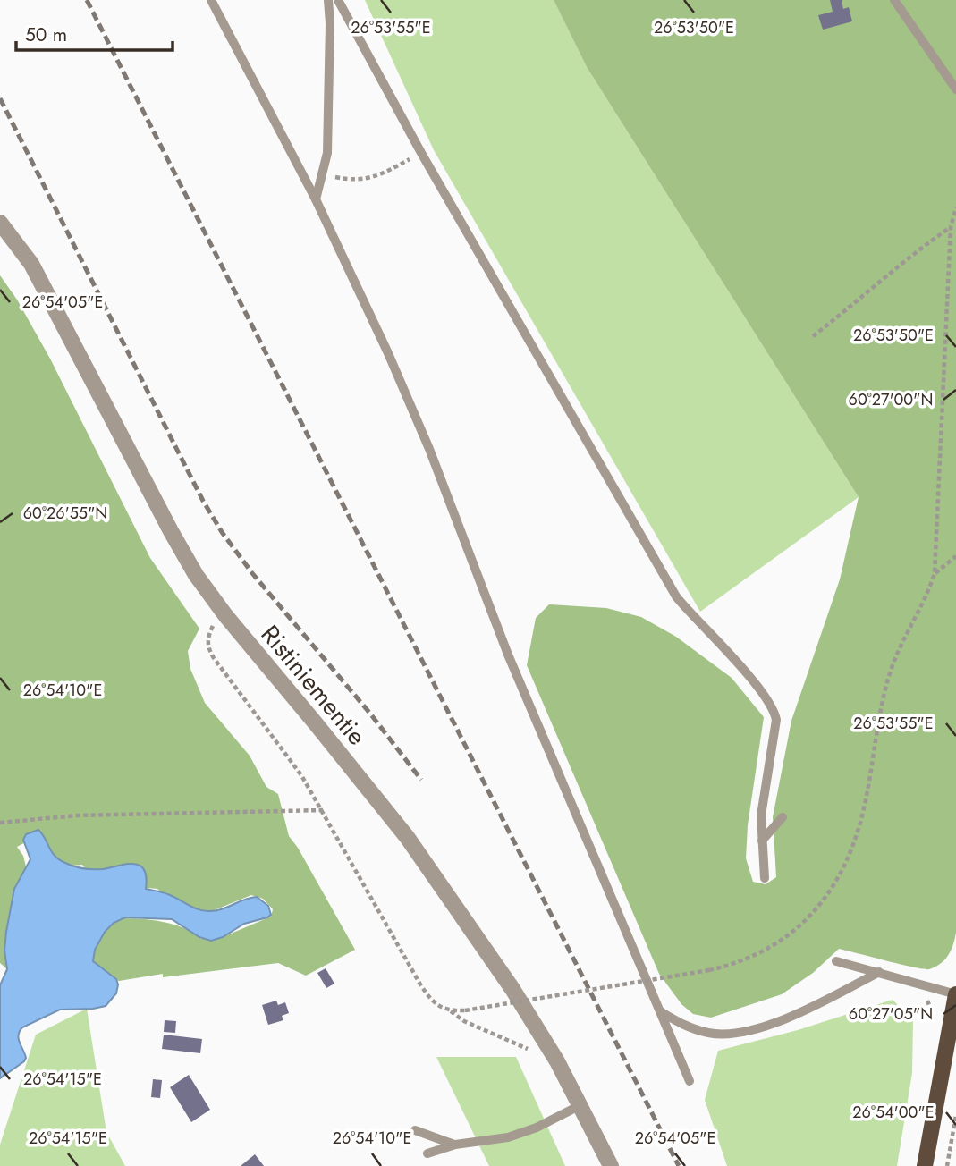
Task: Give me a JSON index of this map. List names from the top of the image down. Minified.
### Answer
{"streets":{"street":["Ristiniementie"]},"scale_bar":"50 m","coordinates":["26°53'55\"E","26°53'50\"E","26°54'05\"E","60°27'00\"N","60°26'55\"N","26°54'10\"E","60°27'05\"N","26°54'15\"E","26°54'00\"E"]}
